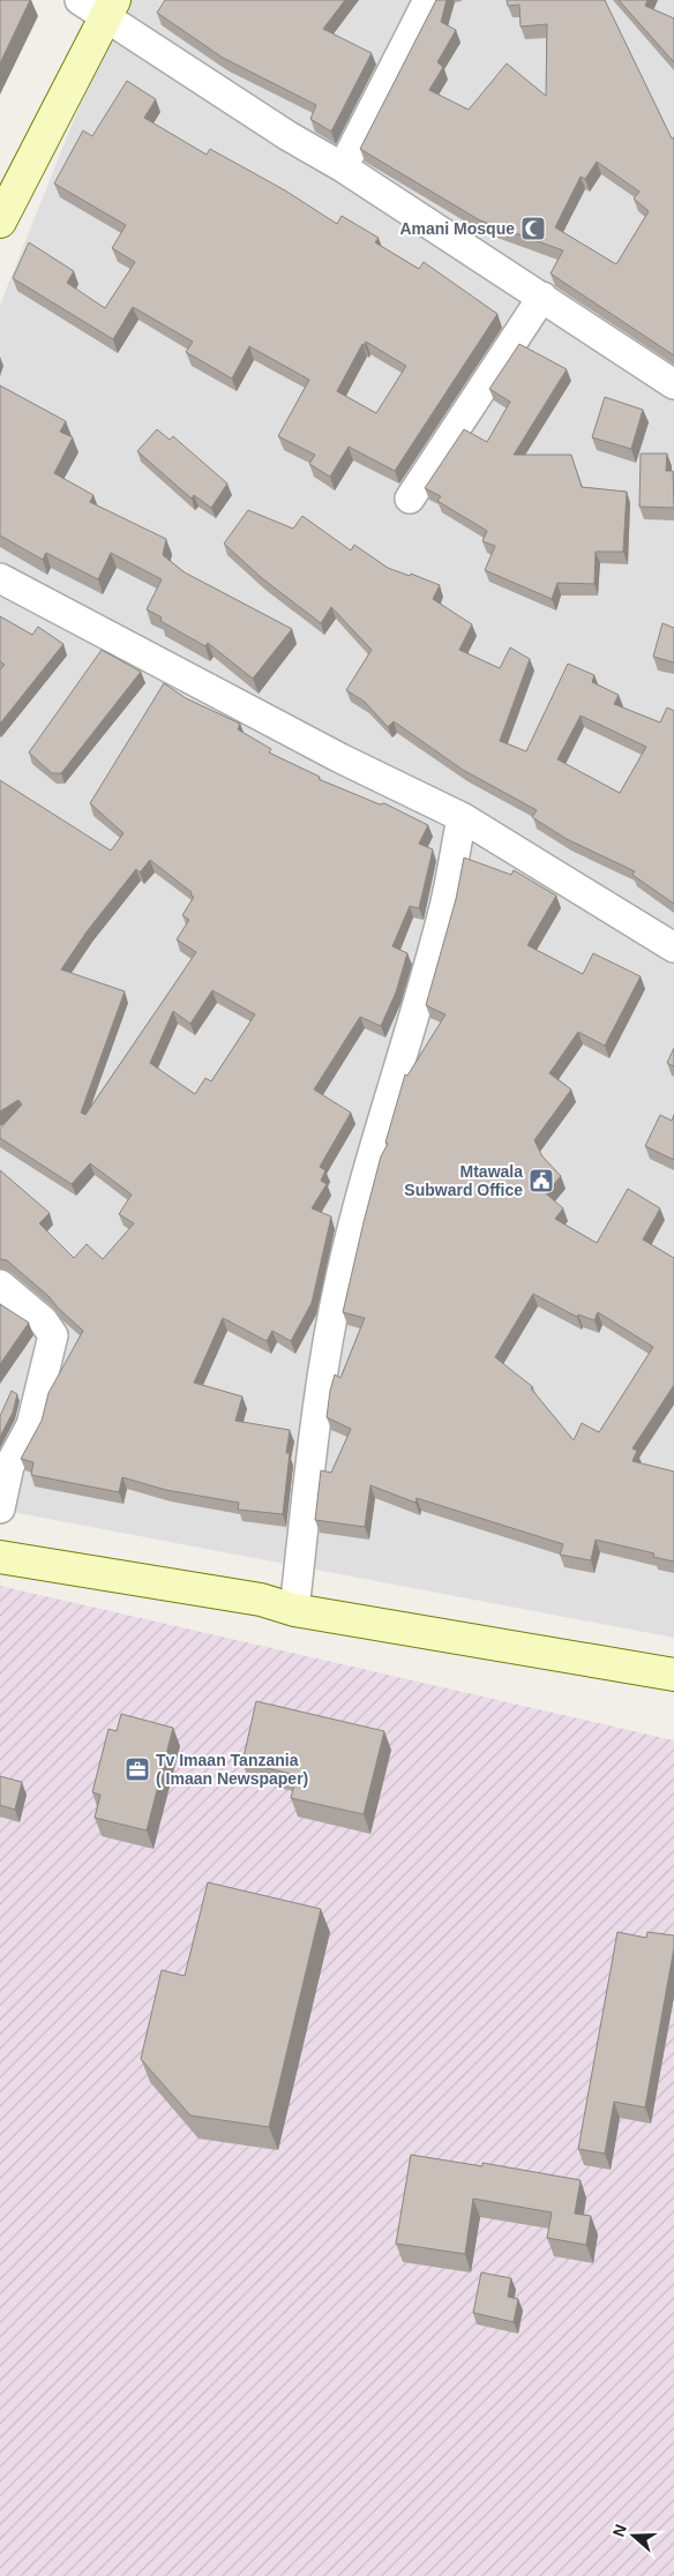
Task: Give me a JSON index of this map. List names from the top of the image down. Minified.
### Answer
{"places":{"mosque":["Amani Mosque"],"public building":["Mtawala Subward Office"],"office":["Tv Imaan Tanzania ( Imaan Newspaper)"]},"north":"left"}
